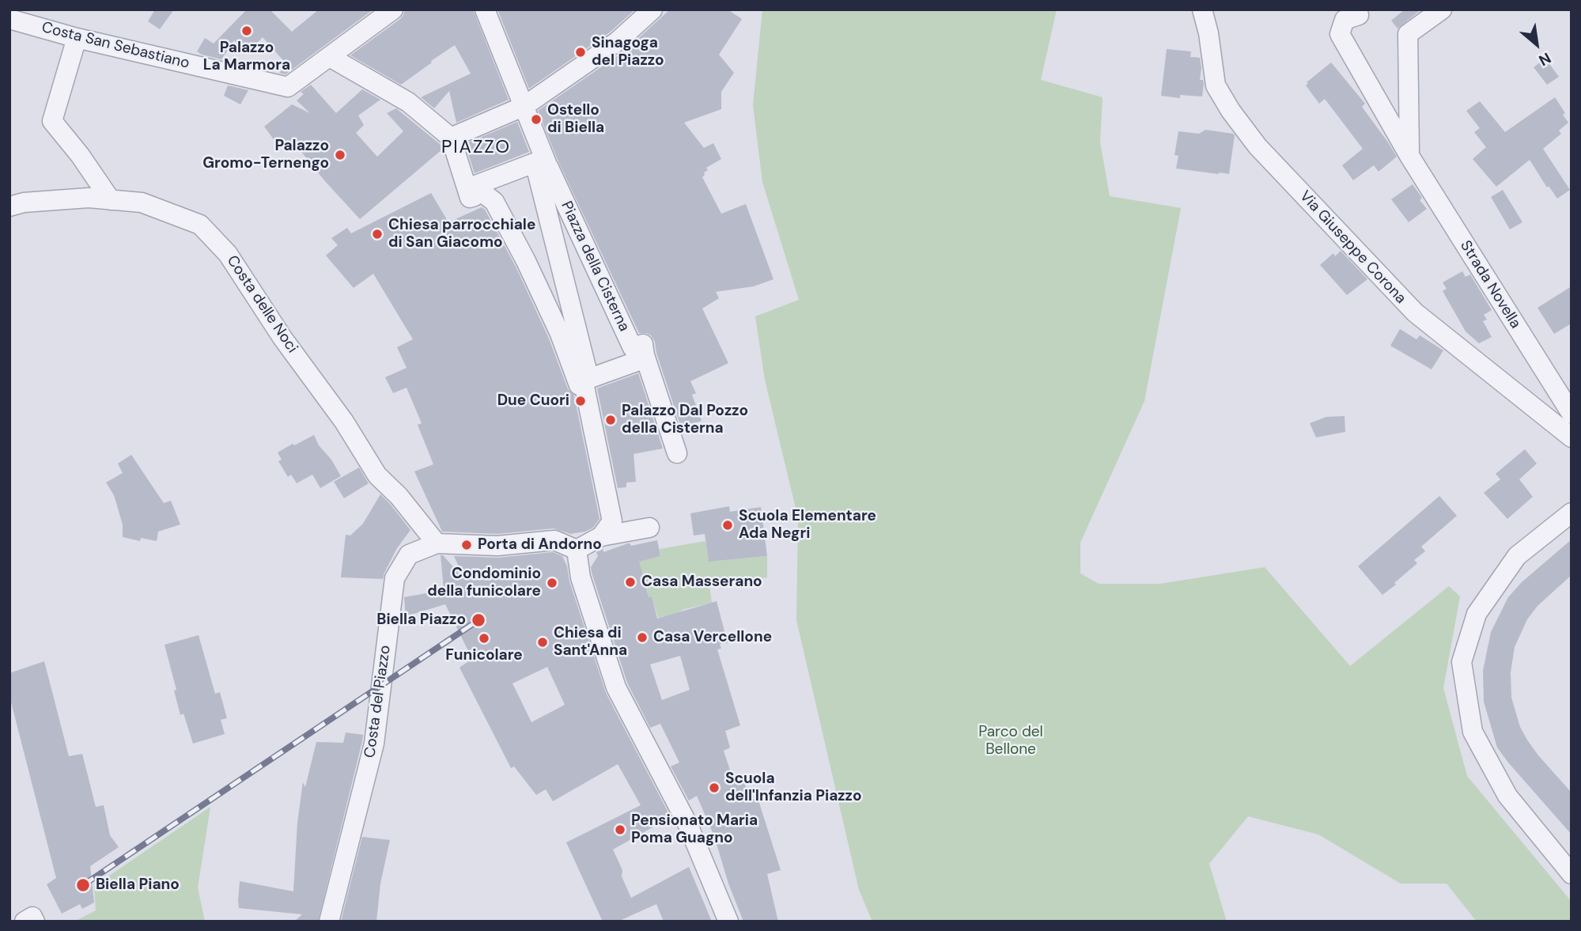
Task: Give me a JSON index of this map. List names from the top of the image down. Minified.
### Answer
{"streets":{"street":["Costa San Sebastiano","Via Giuseppe Corona","Piazza della Cisterna","Strada Novella","Costa delle Noci","Costa del Piazzo"]},"crossings":[["Costa delle Noci","Costa del Piazzo"]],"districts":["PIAZZO"],"parks":["Parco del Bellone"],"places":["Palazzo La Marmora","Sinagoga del Piazzo","Ostello di Biella","Palazzo Gromo-Ternengo","Chiesa parrocchiale di San Giacomo","Due Cuori","Palazzo Dal Pozzo della Cisterna","Scuola Elementare Ada Negri","Porta di Andorno","Casa Masserano","Condominio della funicolare","Biella Piazzo","Casa Vercellone","Funicolare","Chiesa di Sant'Anna","Scuola dell'Infanzia Piazzo","Pensionato Maria Poma Guagno","Biella Piano"],"north":"bottom right"}
